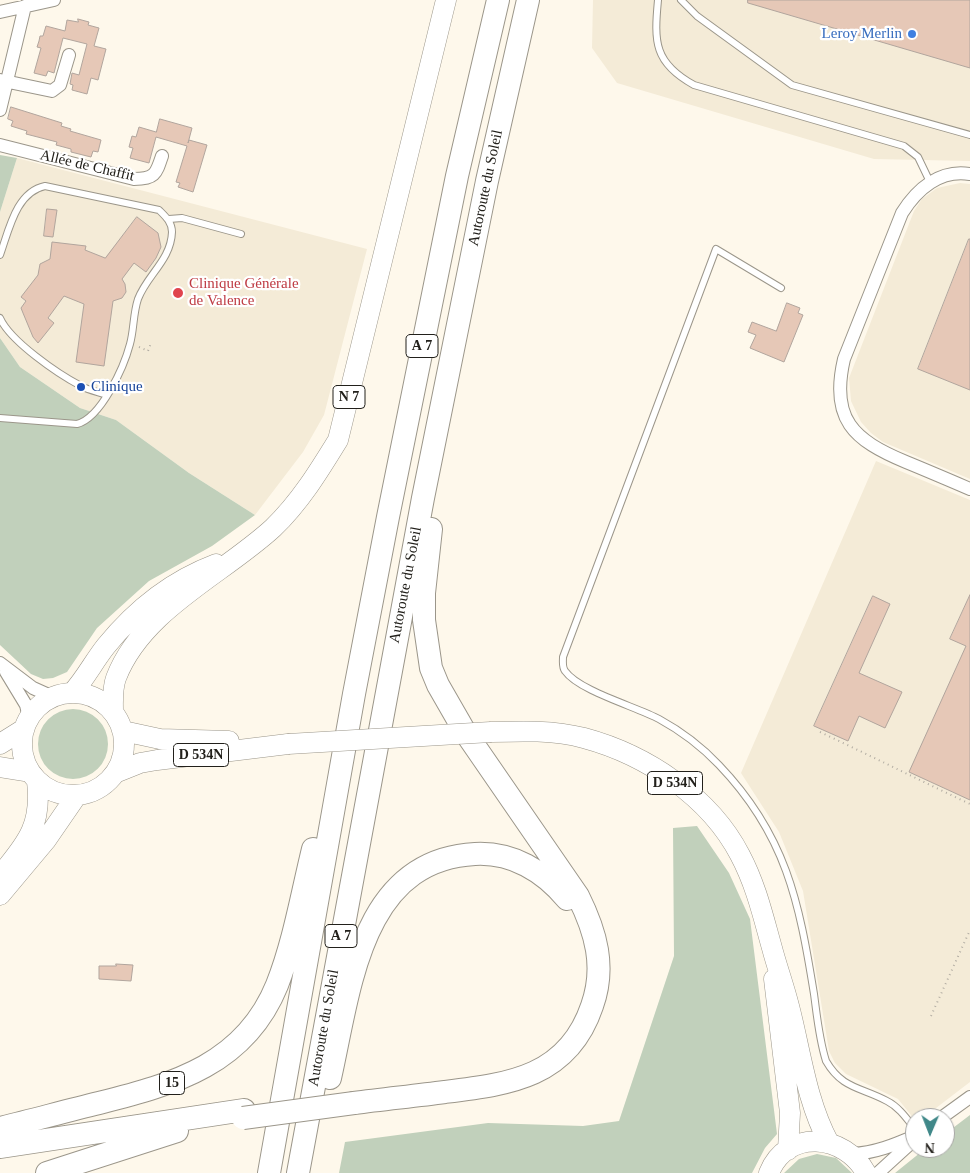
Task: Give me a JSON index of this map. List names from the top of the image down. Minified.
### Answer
{"streets":{"highway":["Autoroute du Soleil","A 7","15"],"main road":["N 7","D 534N"],"street":["Allée de Chaffit"]},"crossings":[["Autoroute du Soleil","15"],["N 7","D 534N"]],"places":["Leroy Merlin","Clinique Générale de Valence","Clinique"],"north":"bottom"}
